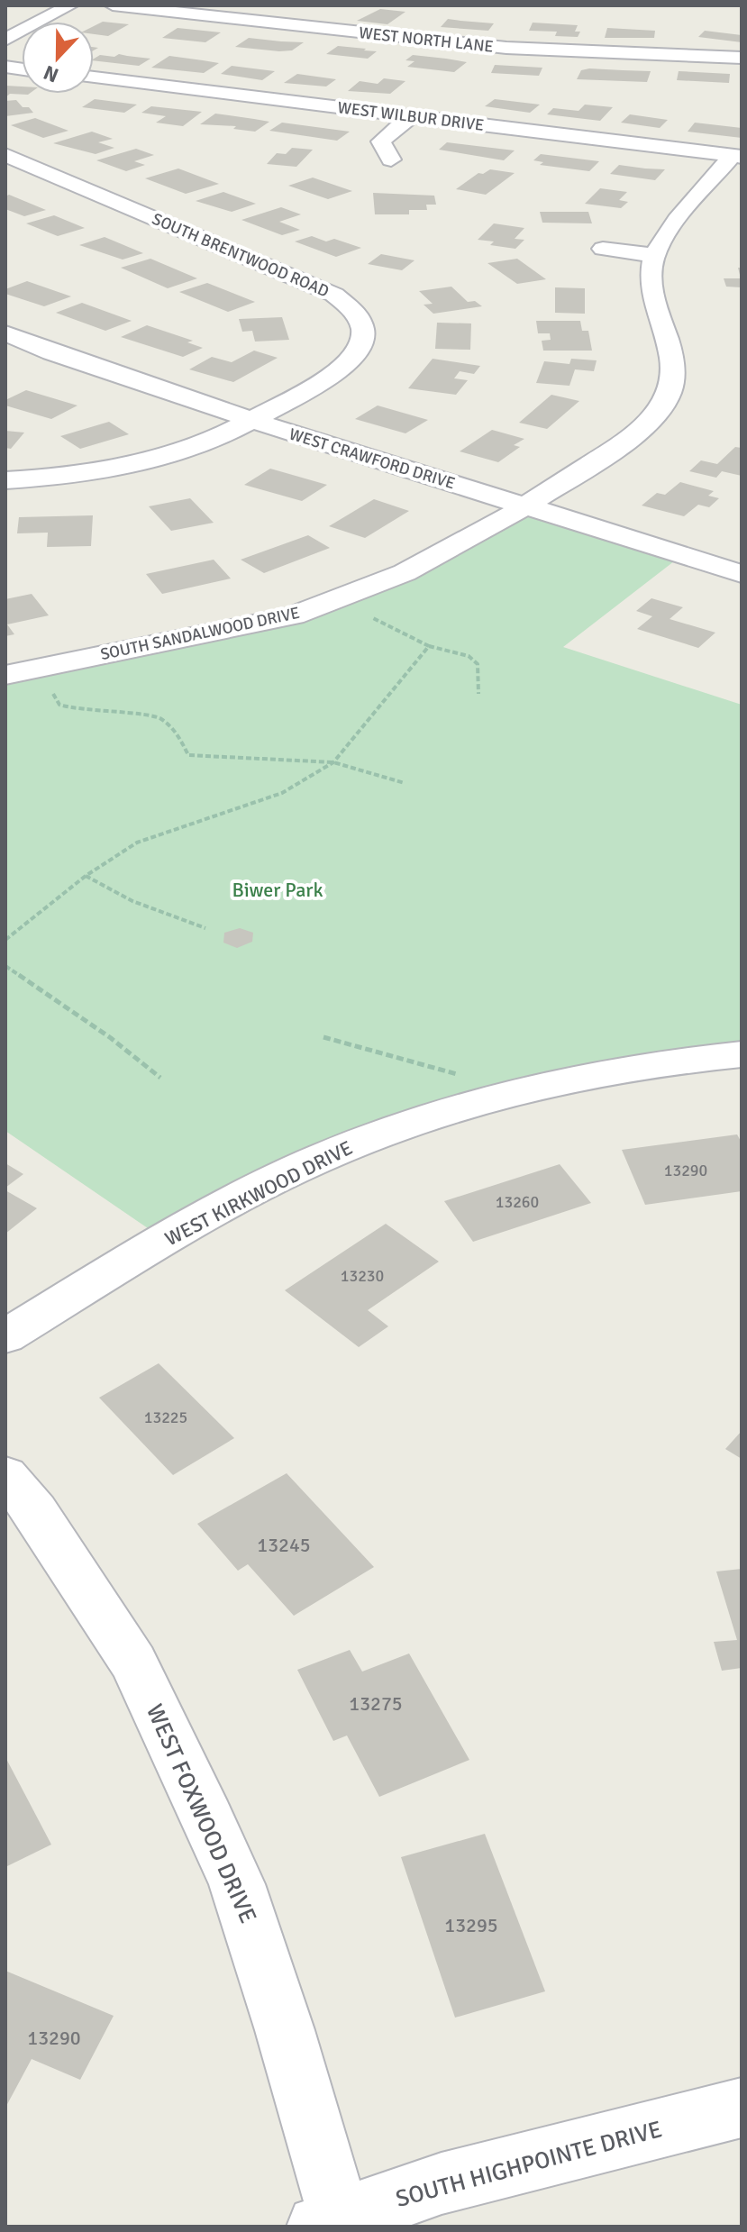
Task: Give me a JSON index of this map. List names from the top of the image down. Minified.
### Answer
{"streets":{"street":["WEST NORTH LANE","WEST WILBUR DRIVE","SOUTH BRENTWOOD ROAD","WEST CRAWFORD DRIVE","SOUTH SANDALWOOD DRIVE","WEST KIRKWOOD DRIVE","WEST FOXWOOD DRIVE","SOUTH HIGHPOINTE DRIVE"]},"crossings":[["WEST WILBUR DRIVE","SOUTH SANDALWOOD DRIVE"],["SOUTH BRENTWOOD ROAD","WEST CRAWFORD DRIVE"],["WEST CRAWFORD DRIVE","SOUTH SANDALWOOD DRIVE"],["WEST FOXWOOD DRIVE","SOUTH HIGHPOINTE DRIVE"]],"parks":["Biwer Park"],"house_numbers":["13290","13260","13230","13225","13245","13275","13295","13290"],"north":"bottom"}
